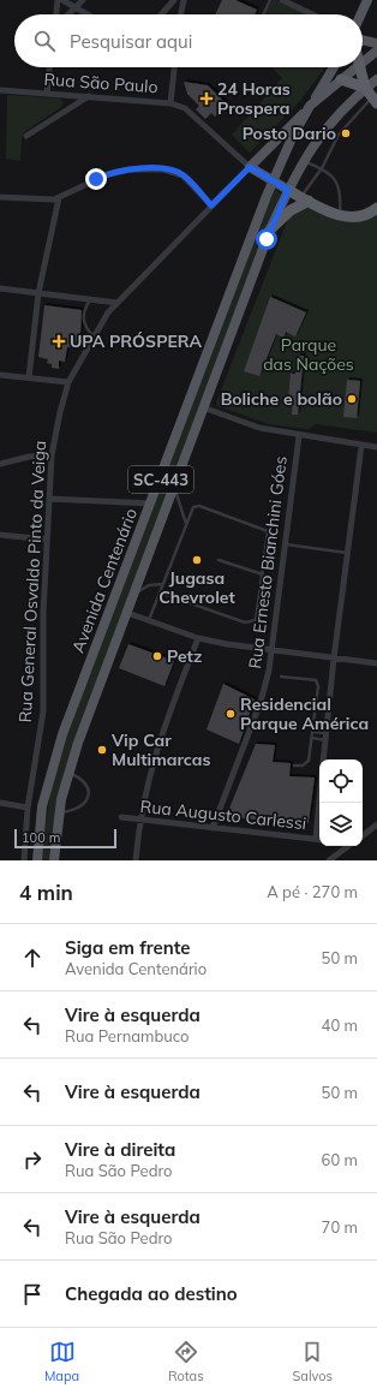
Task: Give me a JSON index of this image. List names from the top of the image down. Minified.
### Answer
{"streets":{"main road":["SC-443","Avenida Centenário","Rua General Osvaldo Pinto da Veiga"],"street":["Rua São Paulo","Rua Ernesto Bianchini Góes","Rua Augusto Carlessi"]},"crossings":[["Rua Ernesto Bianchini Góes","Rua Augusto Carlessi"],["Avenida Centenário","Rua General Osvaldo Pinto da Veiga"]],"parks":["Parque das Nações"],"places":{"health":["24 Horas Prospera","UPA PRÓSPERA"],"other":["Posto Dario","Boliche e bolão","Jugasa Chevrolet","Petz","Residencial Parque América","Vip Car Multimarcas"]},"scale_bar":"100 m","page":{"search":"Pesquisar aqui","scale":"100 m","heading":["4 min","A pé · 270 m"],"list":[["Siga em frente","Avenida Centenário","50 m"],["Vire à esquerda","Rua Pernambuco","40 m"],["Vire à esquerda","50 m"],["Vire à direita","Rua São Pedro","60 m"],["Vire à esquerda","Rua São Pedro","70 m"],"Chegada ao destino"],"nav":["Mapa","Rotas","Salvos"]}}
